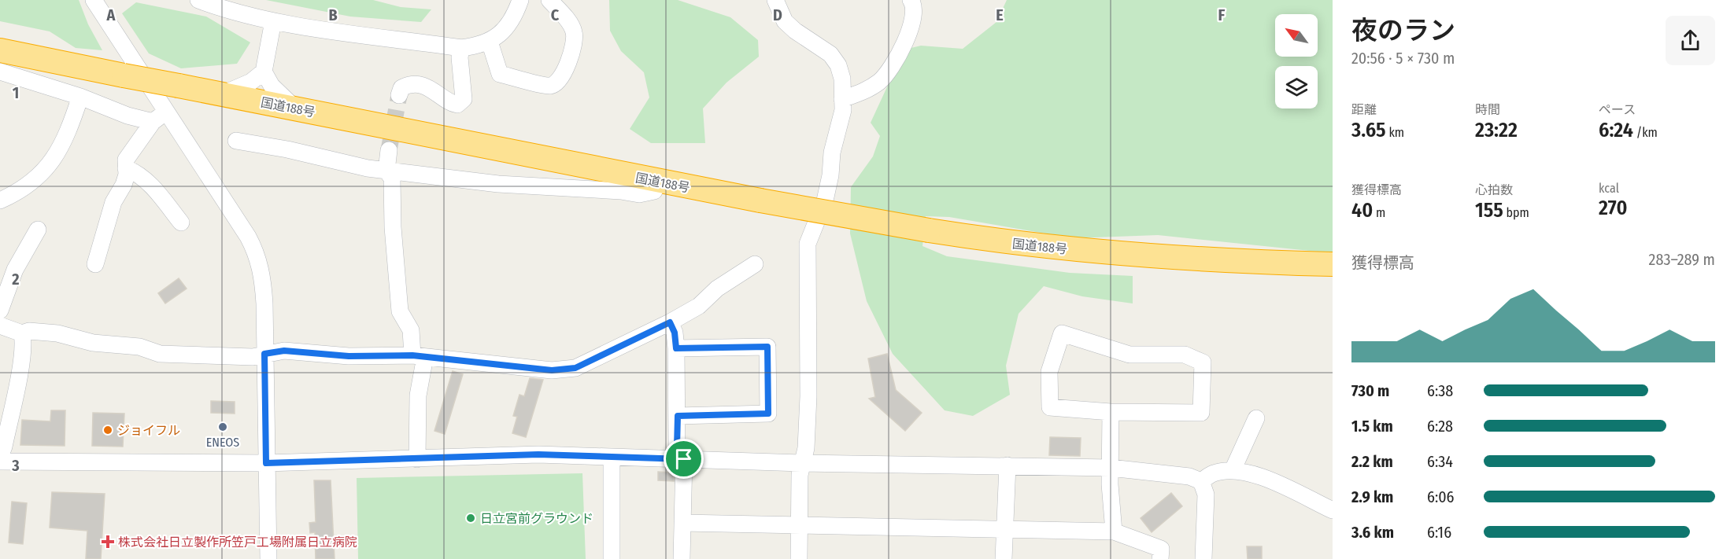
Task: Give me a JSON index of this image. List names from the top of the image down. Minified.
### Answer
{"streets":{"highway":["国道188号"]},"places":{"other":["ENEOS","ジョイフル","日立宮前グラウンド"],"health":["株式会社日立製作所笠戸工場附属日立病院"]},"north":"top left","page":{"heading":["夜のラン","20:56 · 5 × 730 m"],"stats":[["距離","3.65 km"],["時間","23:22"],["ペース","6:24 /km"],["獲得標高","40 m"],["心拍数","155 bpm"],["kcal","270"]],"chart":["獲得標高","283–289 m"],"list":[{"name":"730 m","note":"6:38"},{"name":"1.5 km","note":"6:28"},{"name":"2.2 km","note":"6:34"},{"name":"2.9 km","note":"6:06"},{"name":"3.6 km","note":"6:16"}]},"grid":{"columns":["A","B","C","D","E","F"],"rows":["1","2","3"]}}
